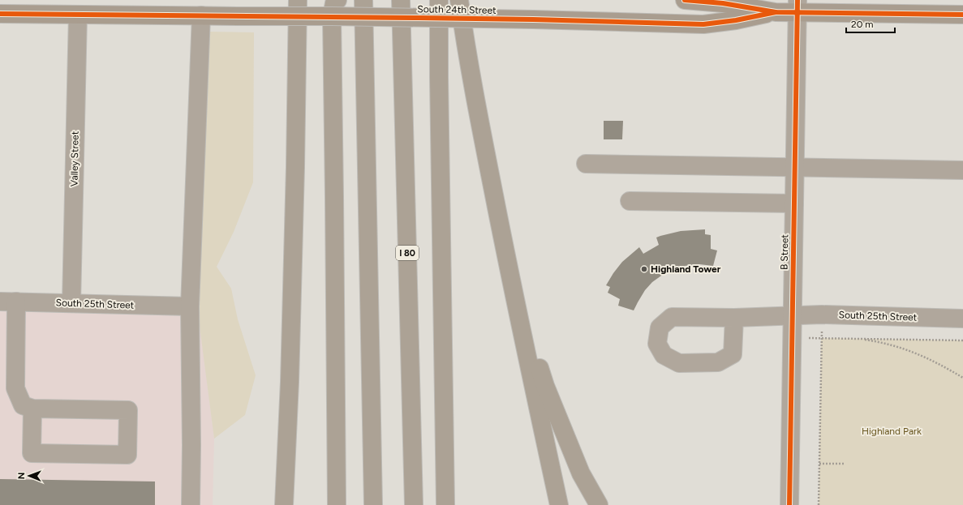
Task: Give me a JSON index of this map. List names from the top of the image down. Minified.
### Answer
{"streets":{"highway":["I 80"],"main road":["South 24th Street"],"street":["Valley Street","B Street","South 25th Street"]},"crossings":[["South 24th Street","Valley Street"],["South 24th Street","B Street"],["Valley Street","South 25th Street"],["B Street","South 25th Street"]],"parks":["Highland Park"],"places":["Highland Tower"],"scale_bar":"20 m","north":"left"}
